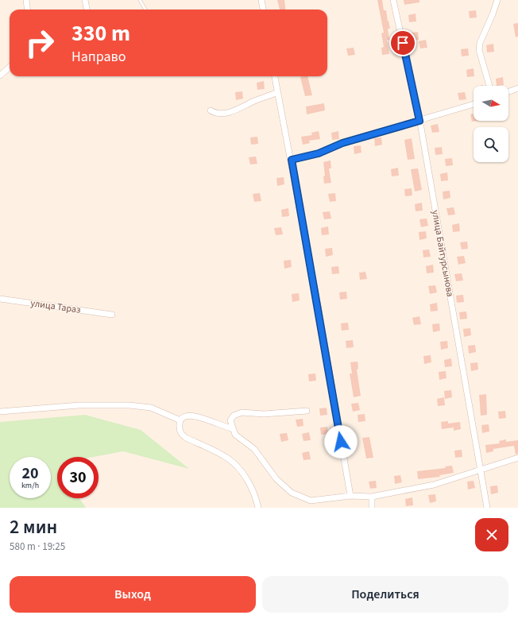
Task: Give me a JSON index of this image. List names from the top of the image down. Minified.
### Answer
{"streets":{"street":["улица Байтурсынова","улица Тараз"]},"north":"right","page":{"turn":["330 m","Направо"],"speed":"20 km/h","limit":"30","heading":["2 мин","580 m · 19:25"],"buttons":["Выход","Поделиться"]}}
